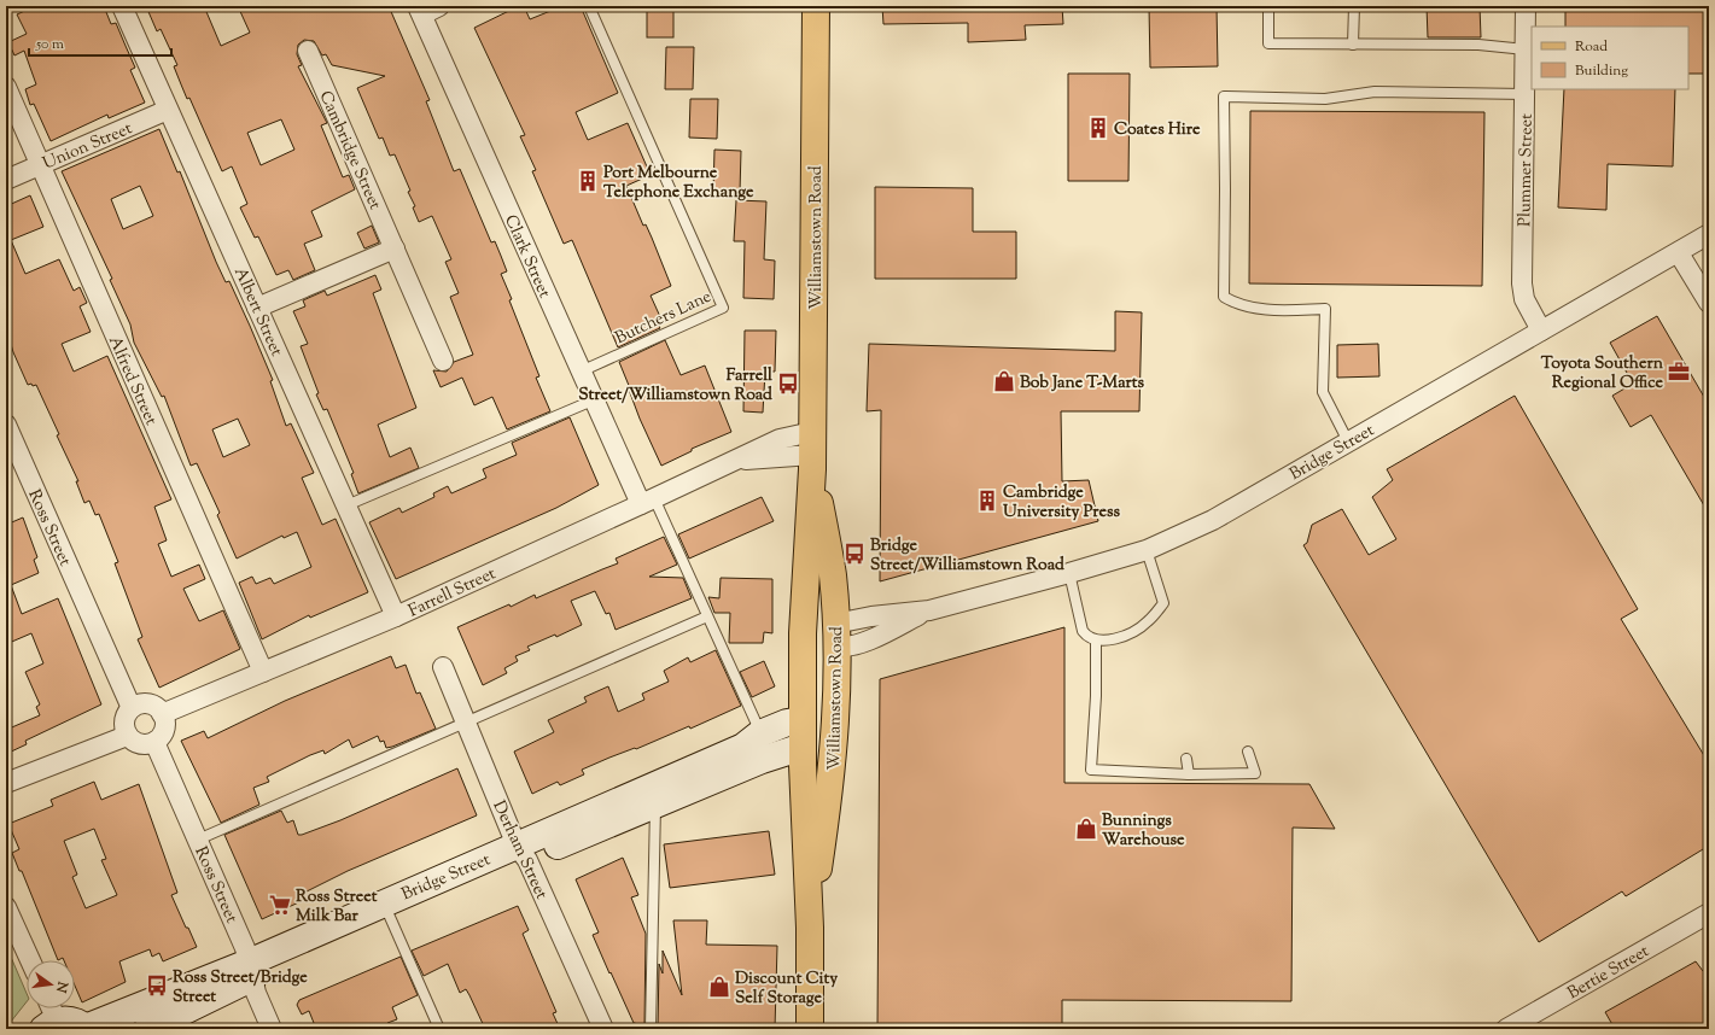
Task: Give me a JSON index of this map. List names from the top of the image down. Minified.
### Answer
{"streets":{"main road":["Williamstown Road"],"street":["Union Street","Cambridge Street","Plummer Street","Clark Street","Albert Street","Alfred Street","Bridge Street","Ross Street","Farrell Street","Derham Street","Bertie Street"],"lane":["Butchers Lane"]},"crossings":[["Union Street","Albert Street"],["Union Street","Alfred Street"],["Plummer Street","Bridge Street"],["Williamstown Road","Bridge Street"],["Williamstown Road","Farrell Street"],["Clark Street","Butchers Lane"],["Clark Street","Farrell Street"],["Albert Street","Farrell Street"],["Alfred Street","Farrell Street"],["Bridge Street","Ross Street"],["Bridge Street","Derham Street"],["Ross Street","Farrell Street"]],"places":{"building":["Coates Hire","Port Melbourne Telephone Exchange","Cambridge University Press"],"office":["Toyota Southern Regional Office"],"shop":["Bob Jane T-Marts","Bunnings Warehouse","Discount City Self Storage"],"bus stop":["Farrell Street/Williamstown Road","Bridge Street/Williamstown Road","Ross Street/Bridge Street"],"supermarket":["Ross Street Milk Bar"]},"legend":["Road","Building"],"scale_bar":"50 m","north":"right"}
